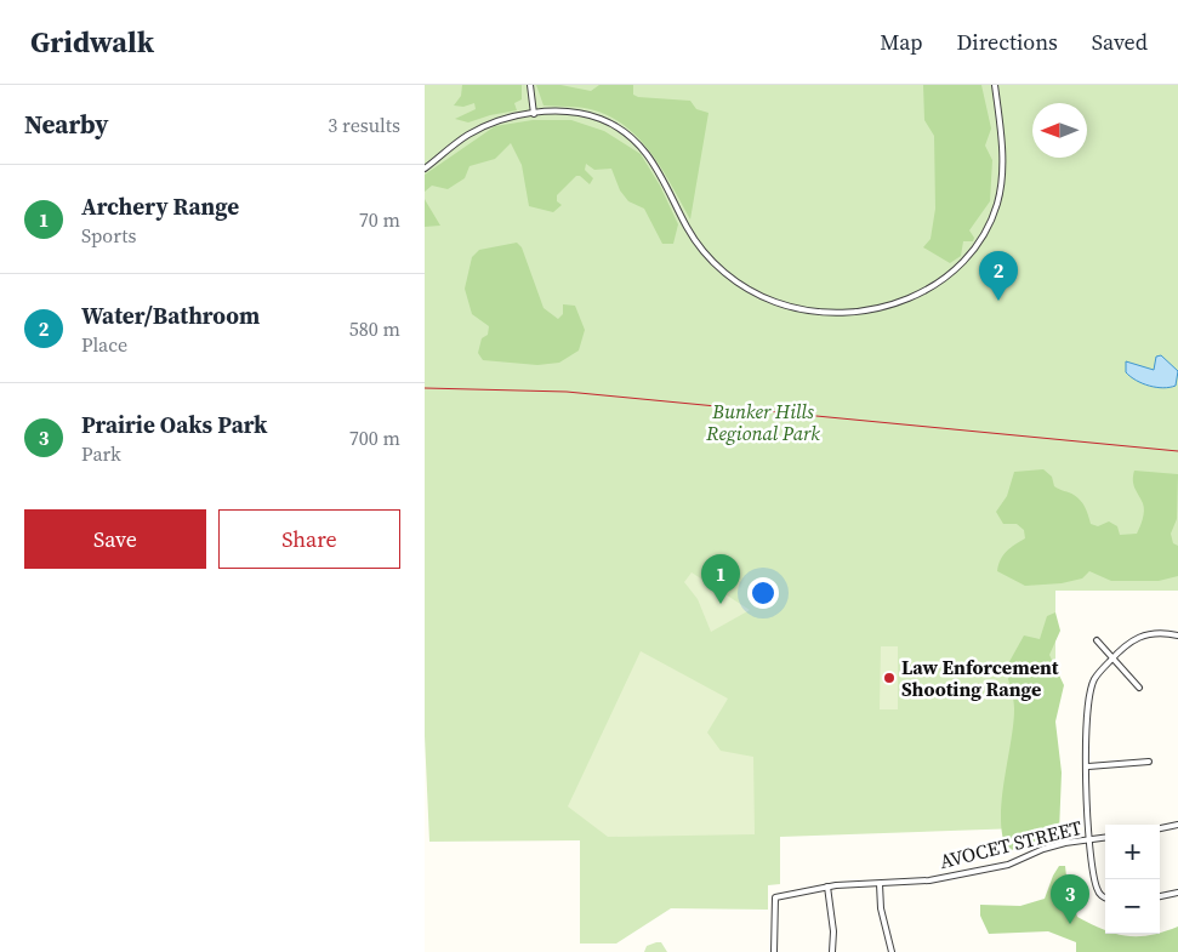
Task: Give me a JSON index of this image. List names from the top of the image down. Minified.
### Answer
{"streets":{"street":["AVOCET STREET"]},"parks":["Bunker Hills Regional Park"],"places":["Law Enforcement Shooting Range"],"north":"left","page":{"header":"Gridwalk","nav":["Map","Directions","Saved"],"heading":["Nearby","3 results"],"list":[{"mark":"1","name":"Archery Range","note":"Sports","value":"70 m"},{"mark":"2","name":"Water/Bathroom","note":"Place","value":"580 m"},{"mark":"3","name":"Prairie Oaks Park","note":"Park","value":"700 m"}],"pins":["2","1","3"],"buttons":["Save","Share"],"map_buttons":["+","−"]}}
